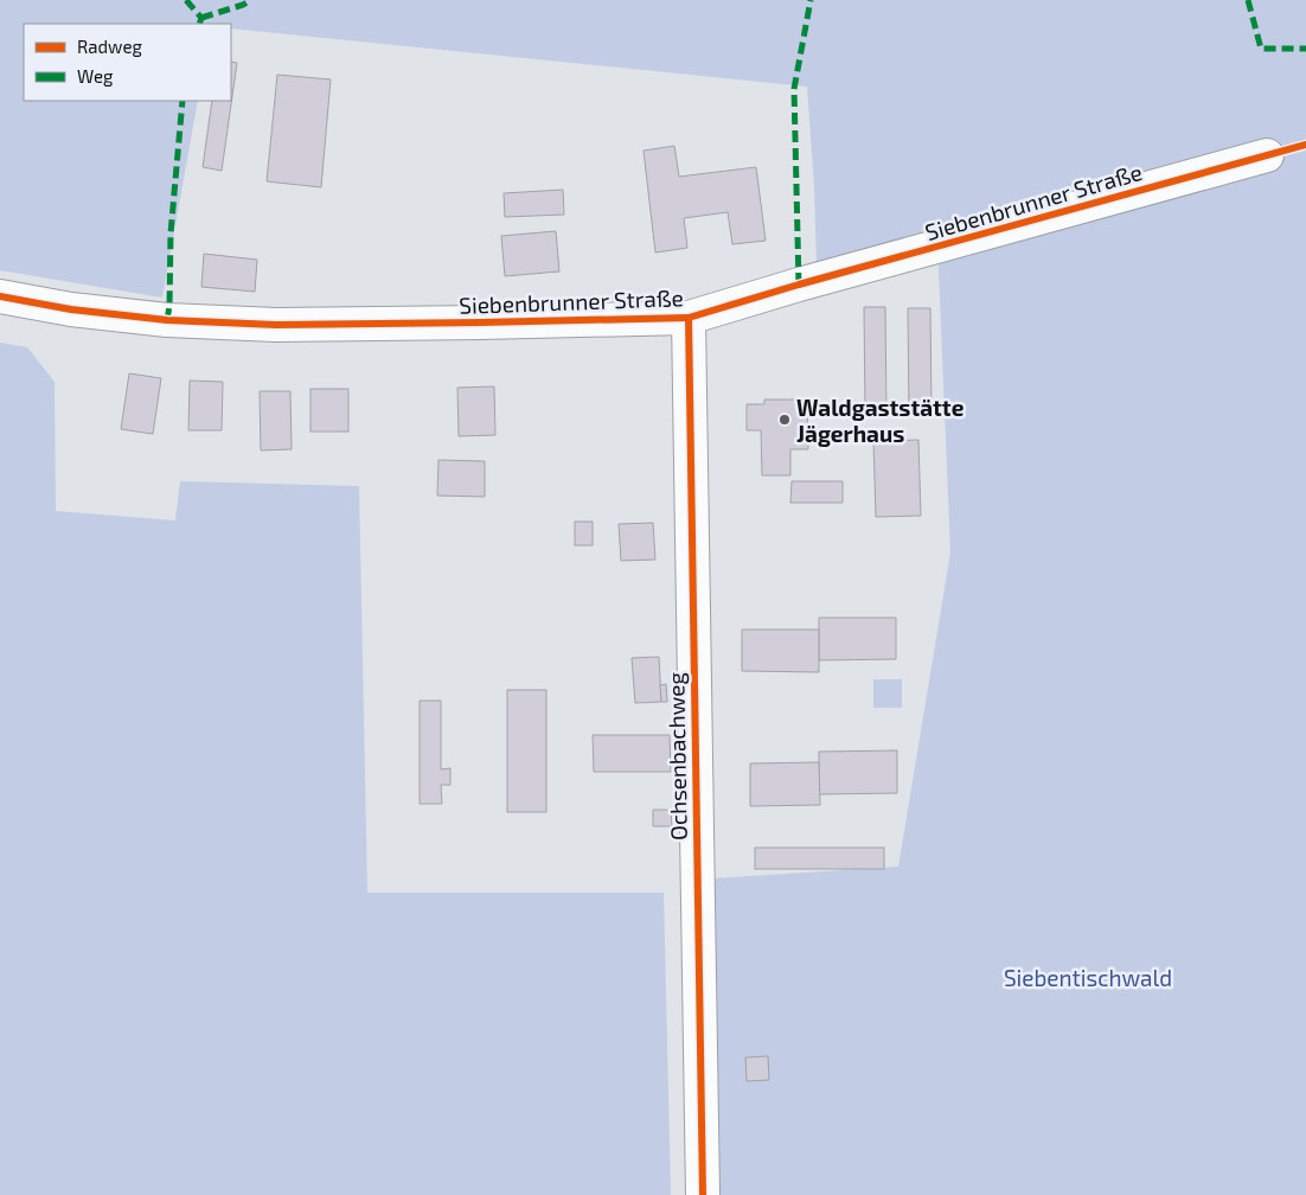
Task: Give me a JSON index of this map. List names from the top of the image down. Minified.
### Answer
{"streets":{"street":["Siebenbrunner Straße","Ochsenbachweg"]},"crossings":[["Siebenbrunner Straße","Ochsenbachweg"]],"parks":["Siebentischwald"],"places":["Waldgaststätte Jägerhaus"],"legend":["Radweg","Weg"]}
